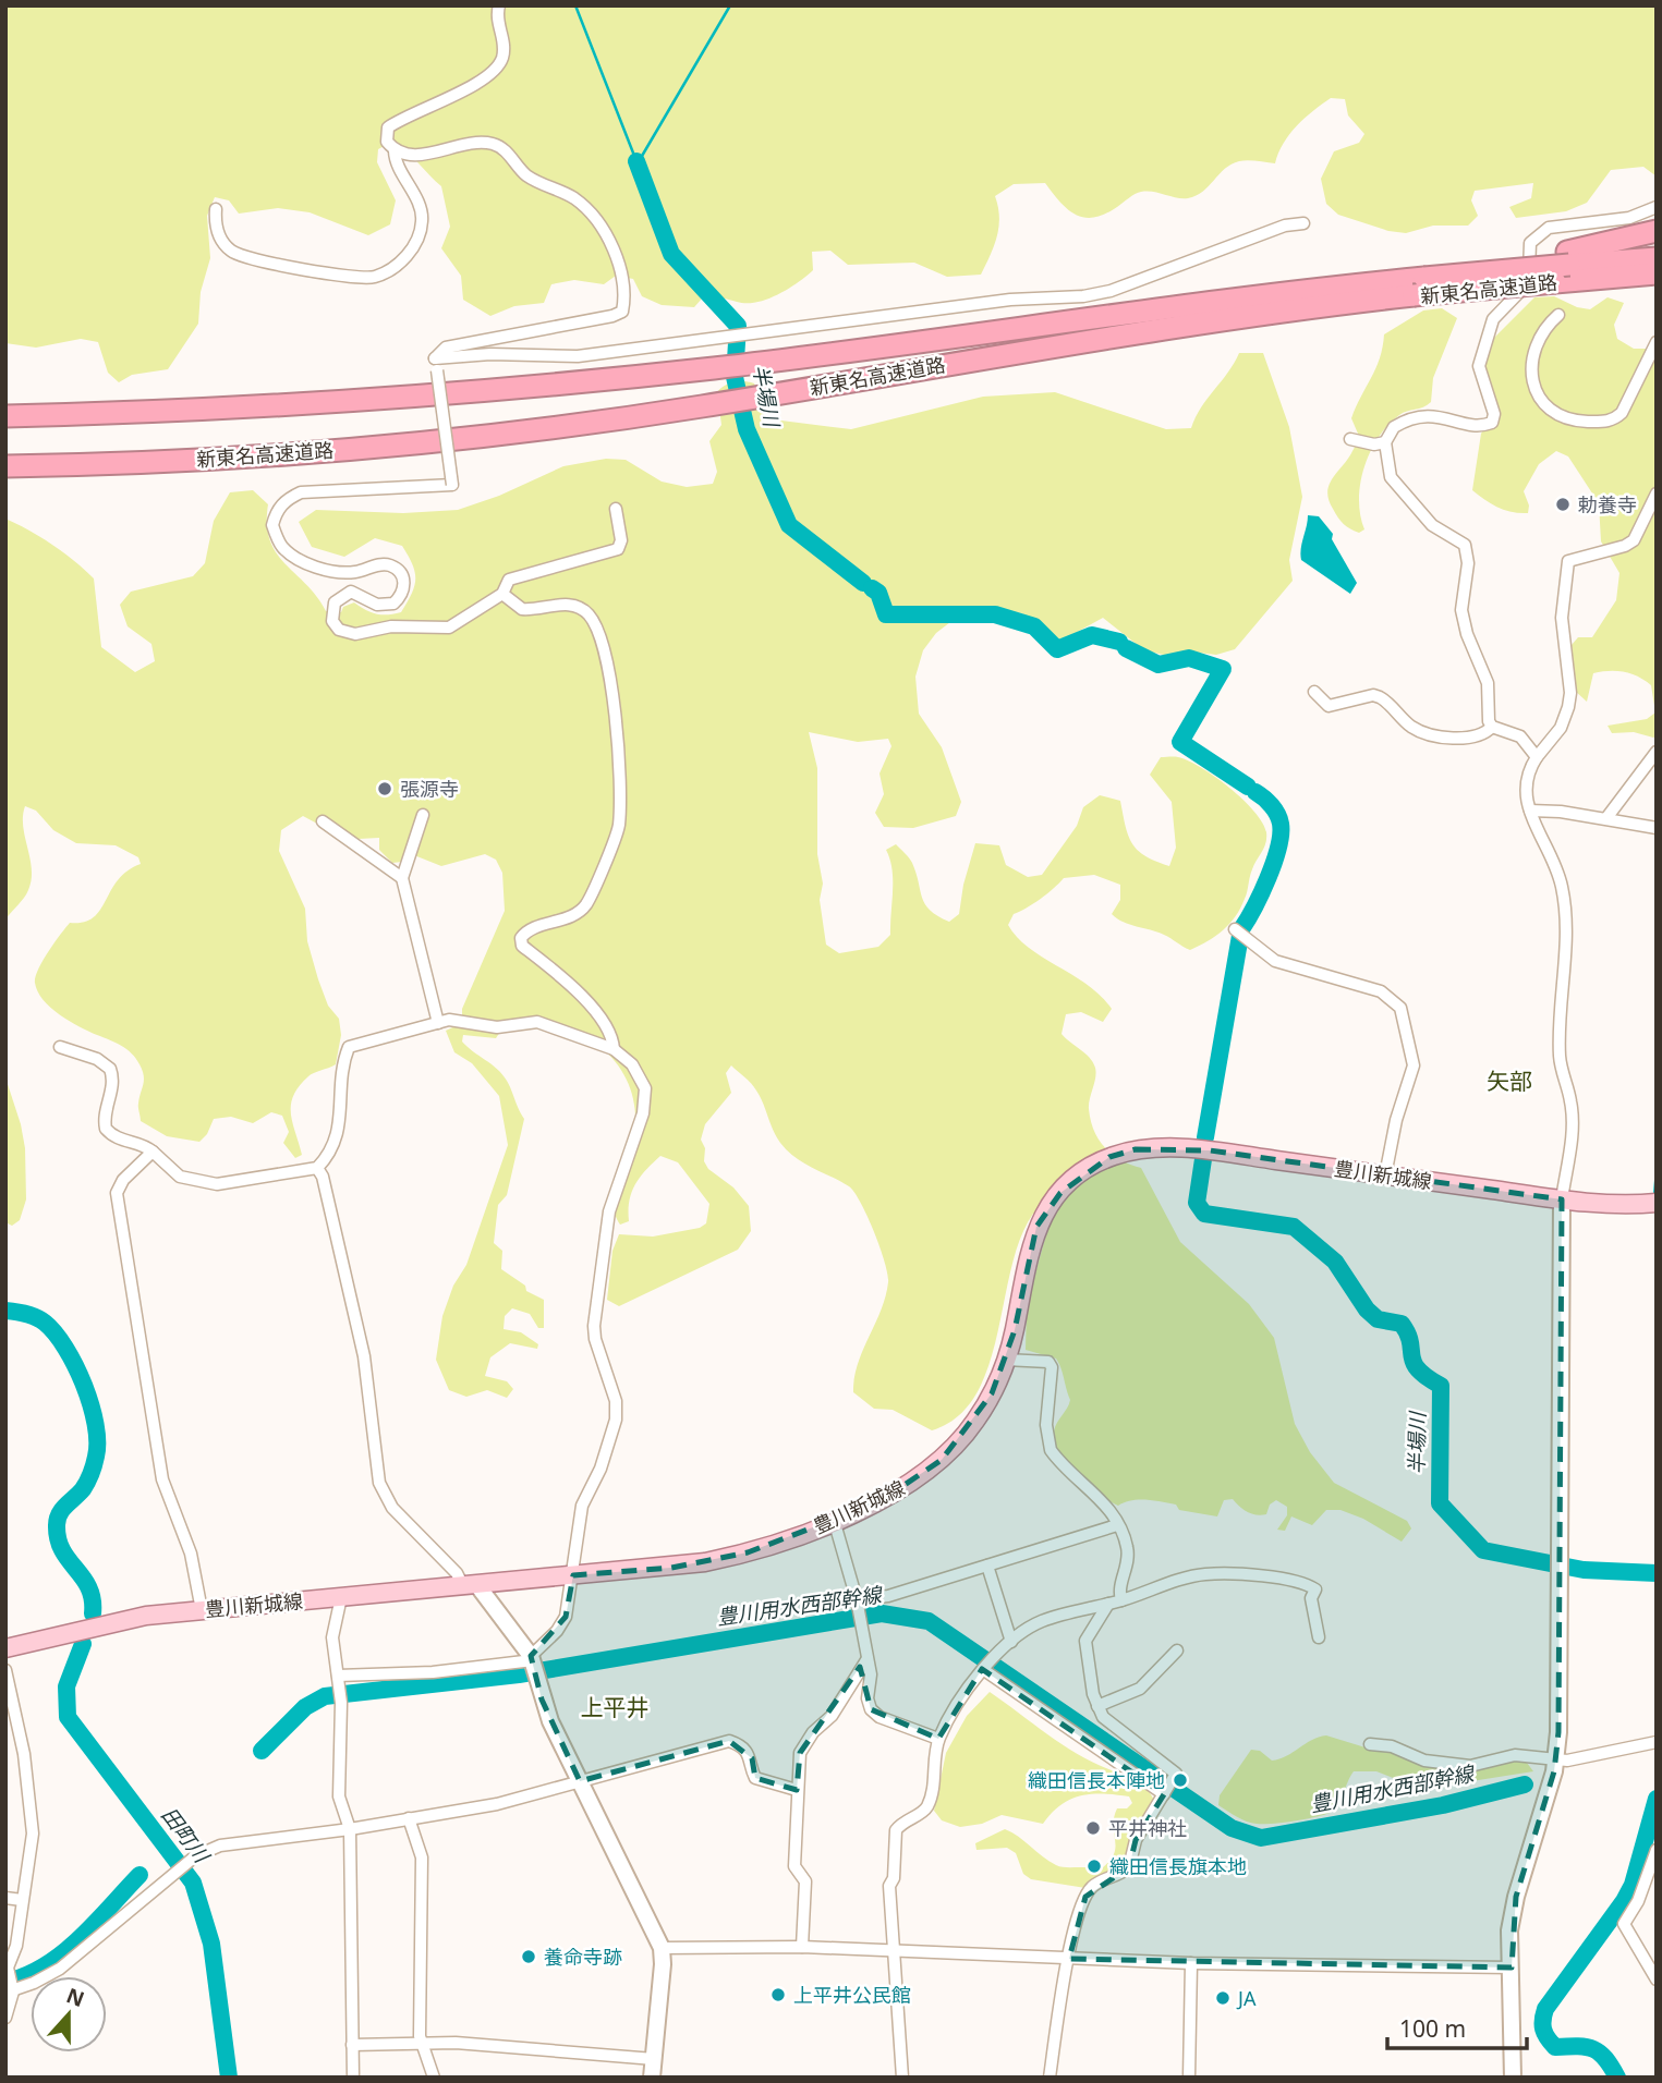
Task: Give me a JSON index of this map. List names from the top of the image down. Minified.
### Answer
{"streets":{"highway":["新東名高速道路"],"main road":["豊川新城線"]},"districts":["矢部","上平井"],"water":["半場川","豊川用水西部幹線","田町川"],"places":["勅養寺","張源寺","織田信長本陣地","平井神社","織田信長旗本地","養命寺跡","上平井公民館","JA"],"scale_bar":"100 m","north":"top"}
